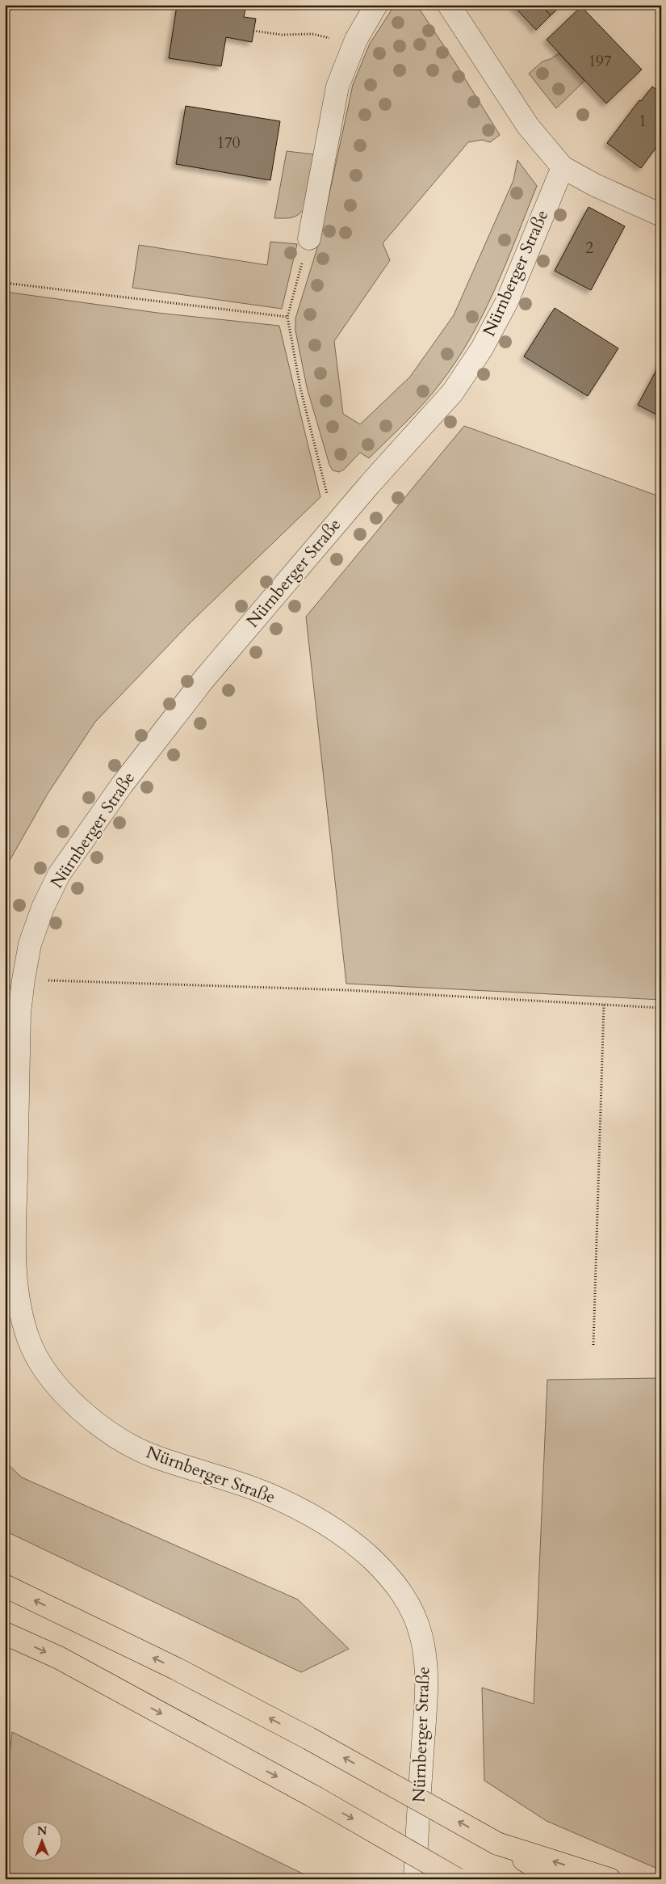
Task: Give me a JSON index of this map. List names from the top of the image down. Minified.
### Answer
{"streets":{"street":["Nürnberger Straße"]},"house_numbers":["197","1","170","2"],"north":"top"}
